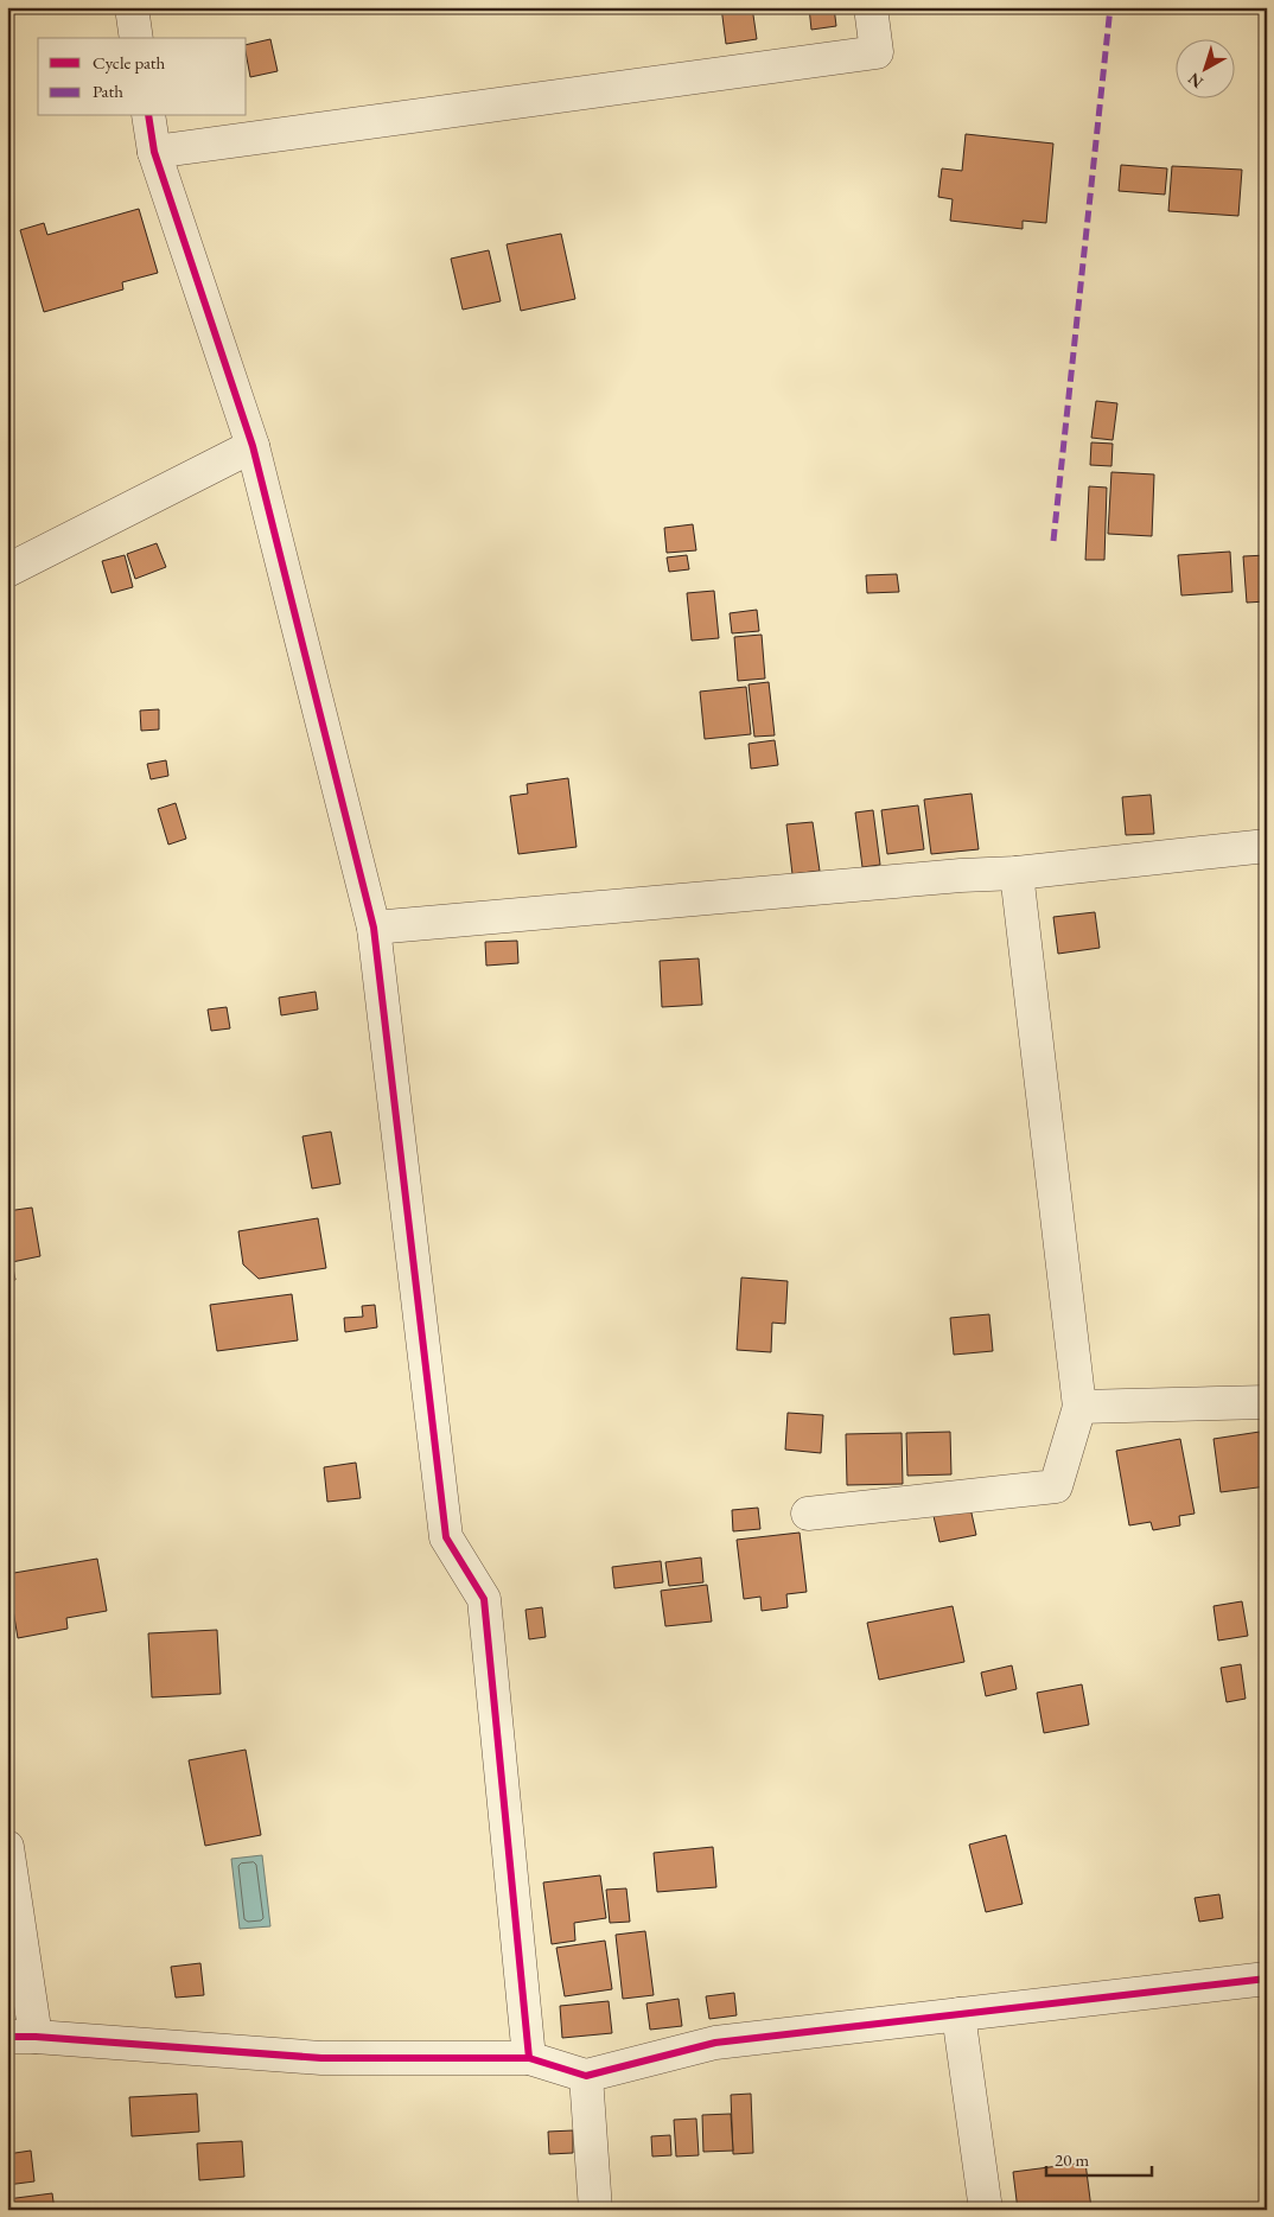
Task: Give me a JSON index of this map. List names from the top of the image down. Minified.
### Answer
{"legend":["Cycle path","Path"],"scale_bar":"20 m","north":"bottom left"}
